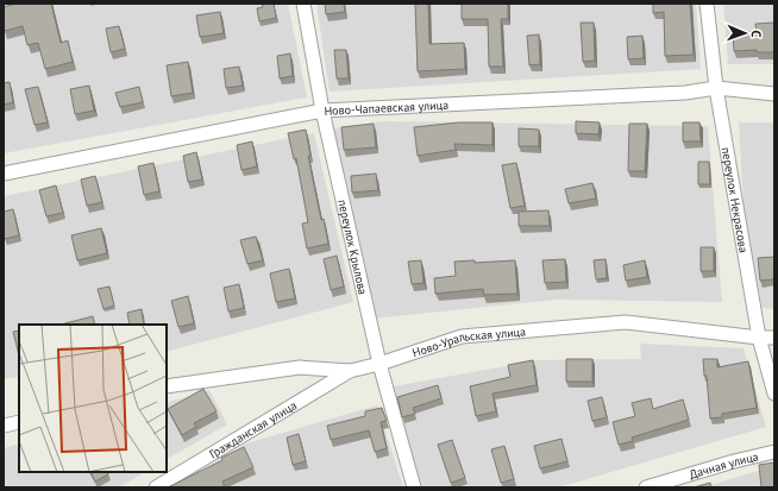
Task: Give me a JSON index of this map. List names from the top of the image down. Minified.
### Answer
{"streets":{"street":["Ново-Чапаевская улица","переулок Некрасова","переулок Крылова","Ново-Уральская улица","Гражданская улица","Дачная улица"]},"crossings":[["Ново-Чапаевская улица","переулок Некрасова"],["Ново-Чапаевская улица","переулок Крылова"],["переулок Некрасова","Ново-Уральская улица"],["переулок Крылова","Ново-Уральская улица"],["Ново-Уральская улица","Гражданская улица"]],"north":"right"}
